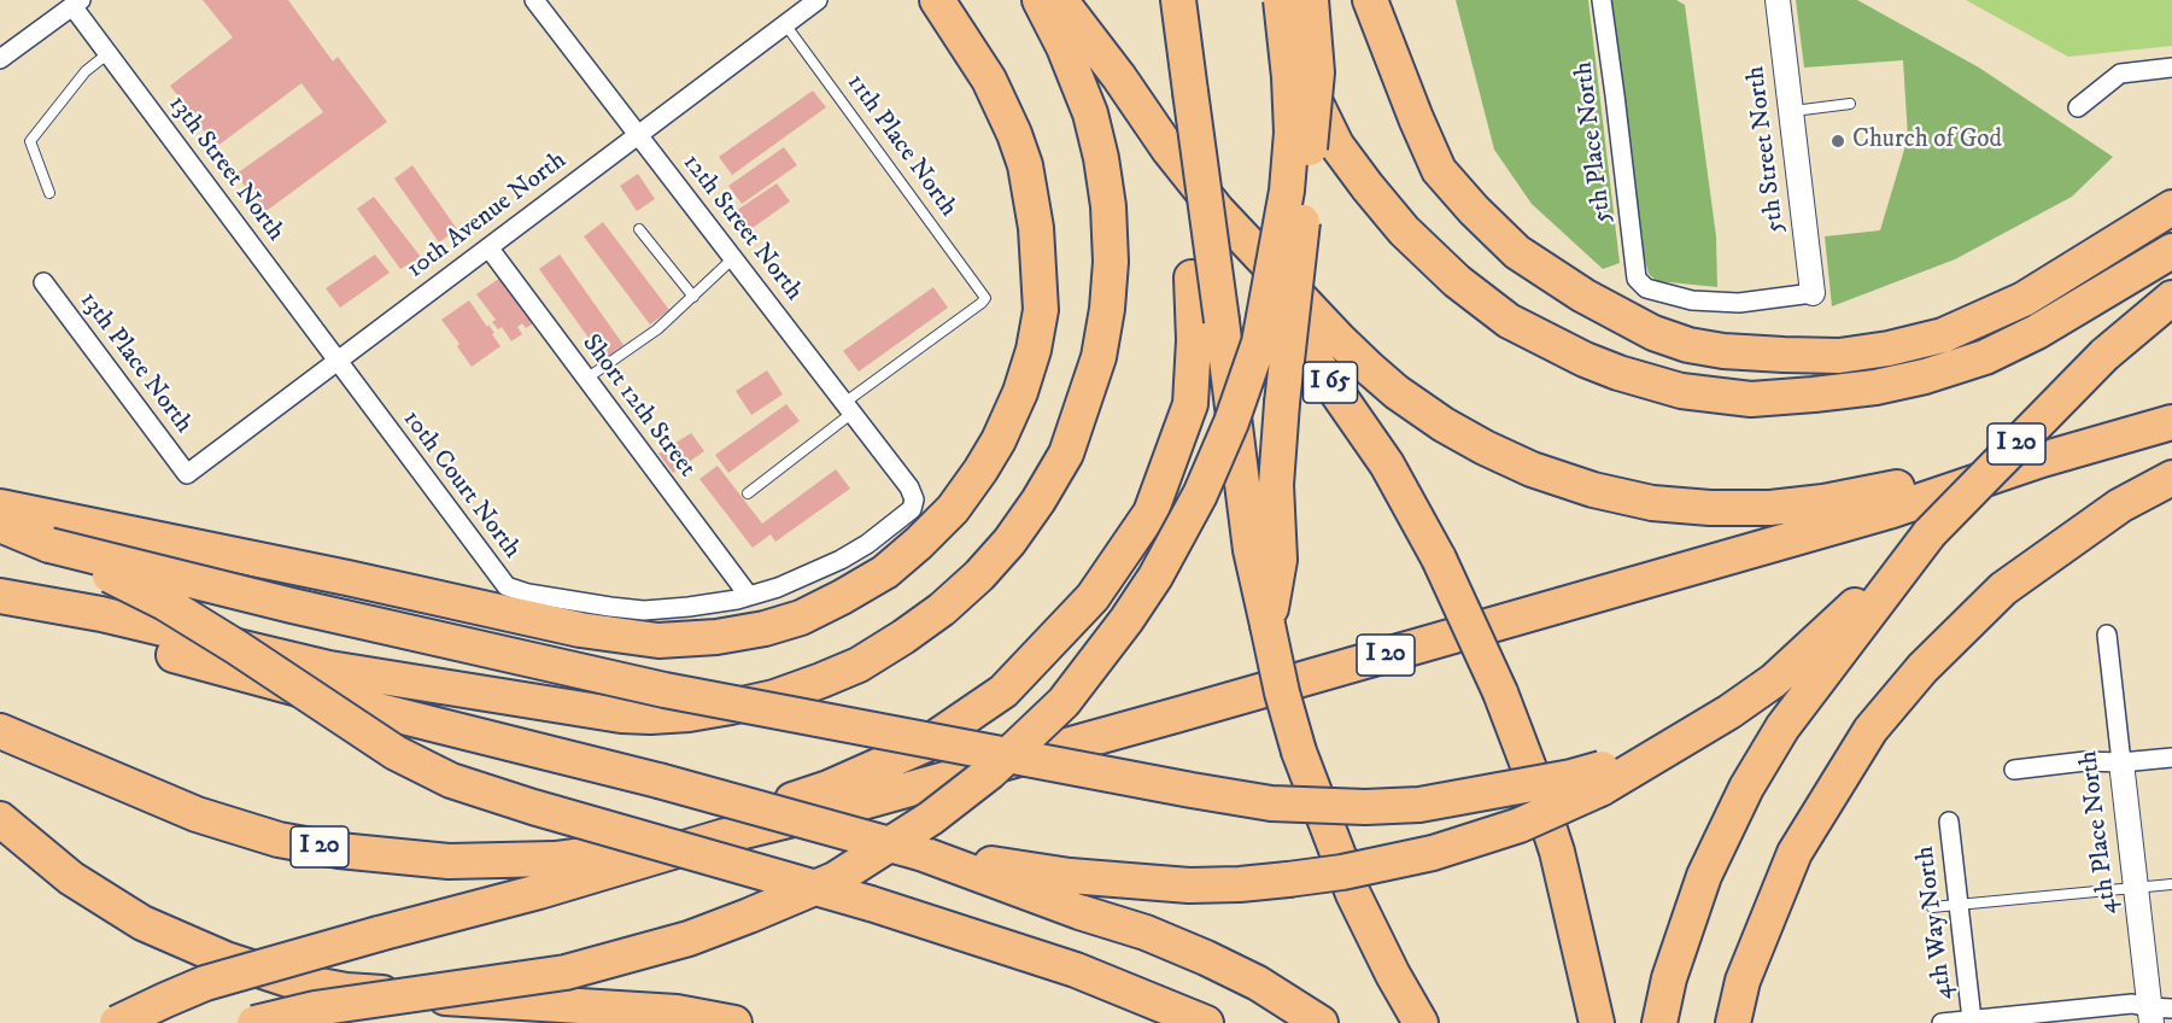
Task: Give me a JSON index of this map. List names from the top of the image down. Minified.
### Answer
{"streets":{"highway":["I 65","I 20"],"street":["5th Place North","5th Street North","13th Street North","10th Avenue North","12th Street North","13th Place North","Short 12th Street","10th Court North","4th Place North","4th Way North"],"lane":["11th Place North"]},"crossings":[["5th Place North","5th Street North"],["11th Place North","10th Avenue North"],["11th Place North","12th Street North"],["13th Street North","10th Avenue North"],["13th Street North","10th Court North"],["10th Avenue North","12th Street North"],["10th Avenue North","13th Place North"],["10th Avenue North","Short 12th Street"],["10th Avenue North","10th Court North"],["12th Street North","10th Court North"],["Short 12th Street","10th Court North"]],"places":["Church of God"]}
